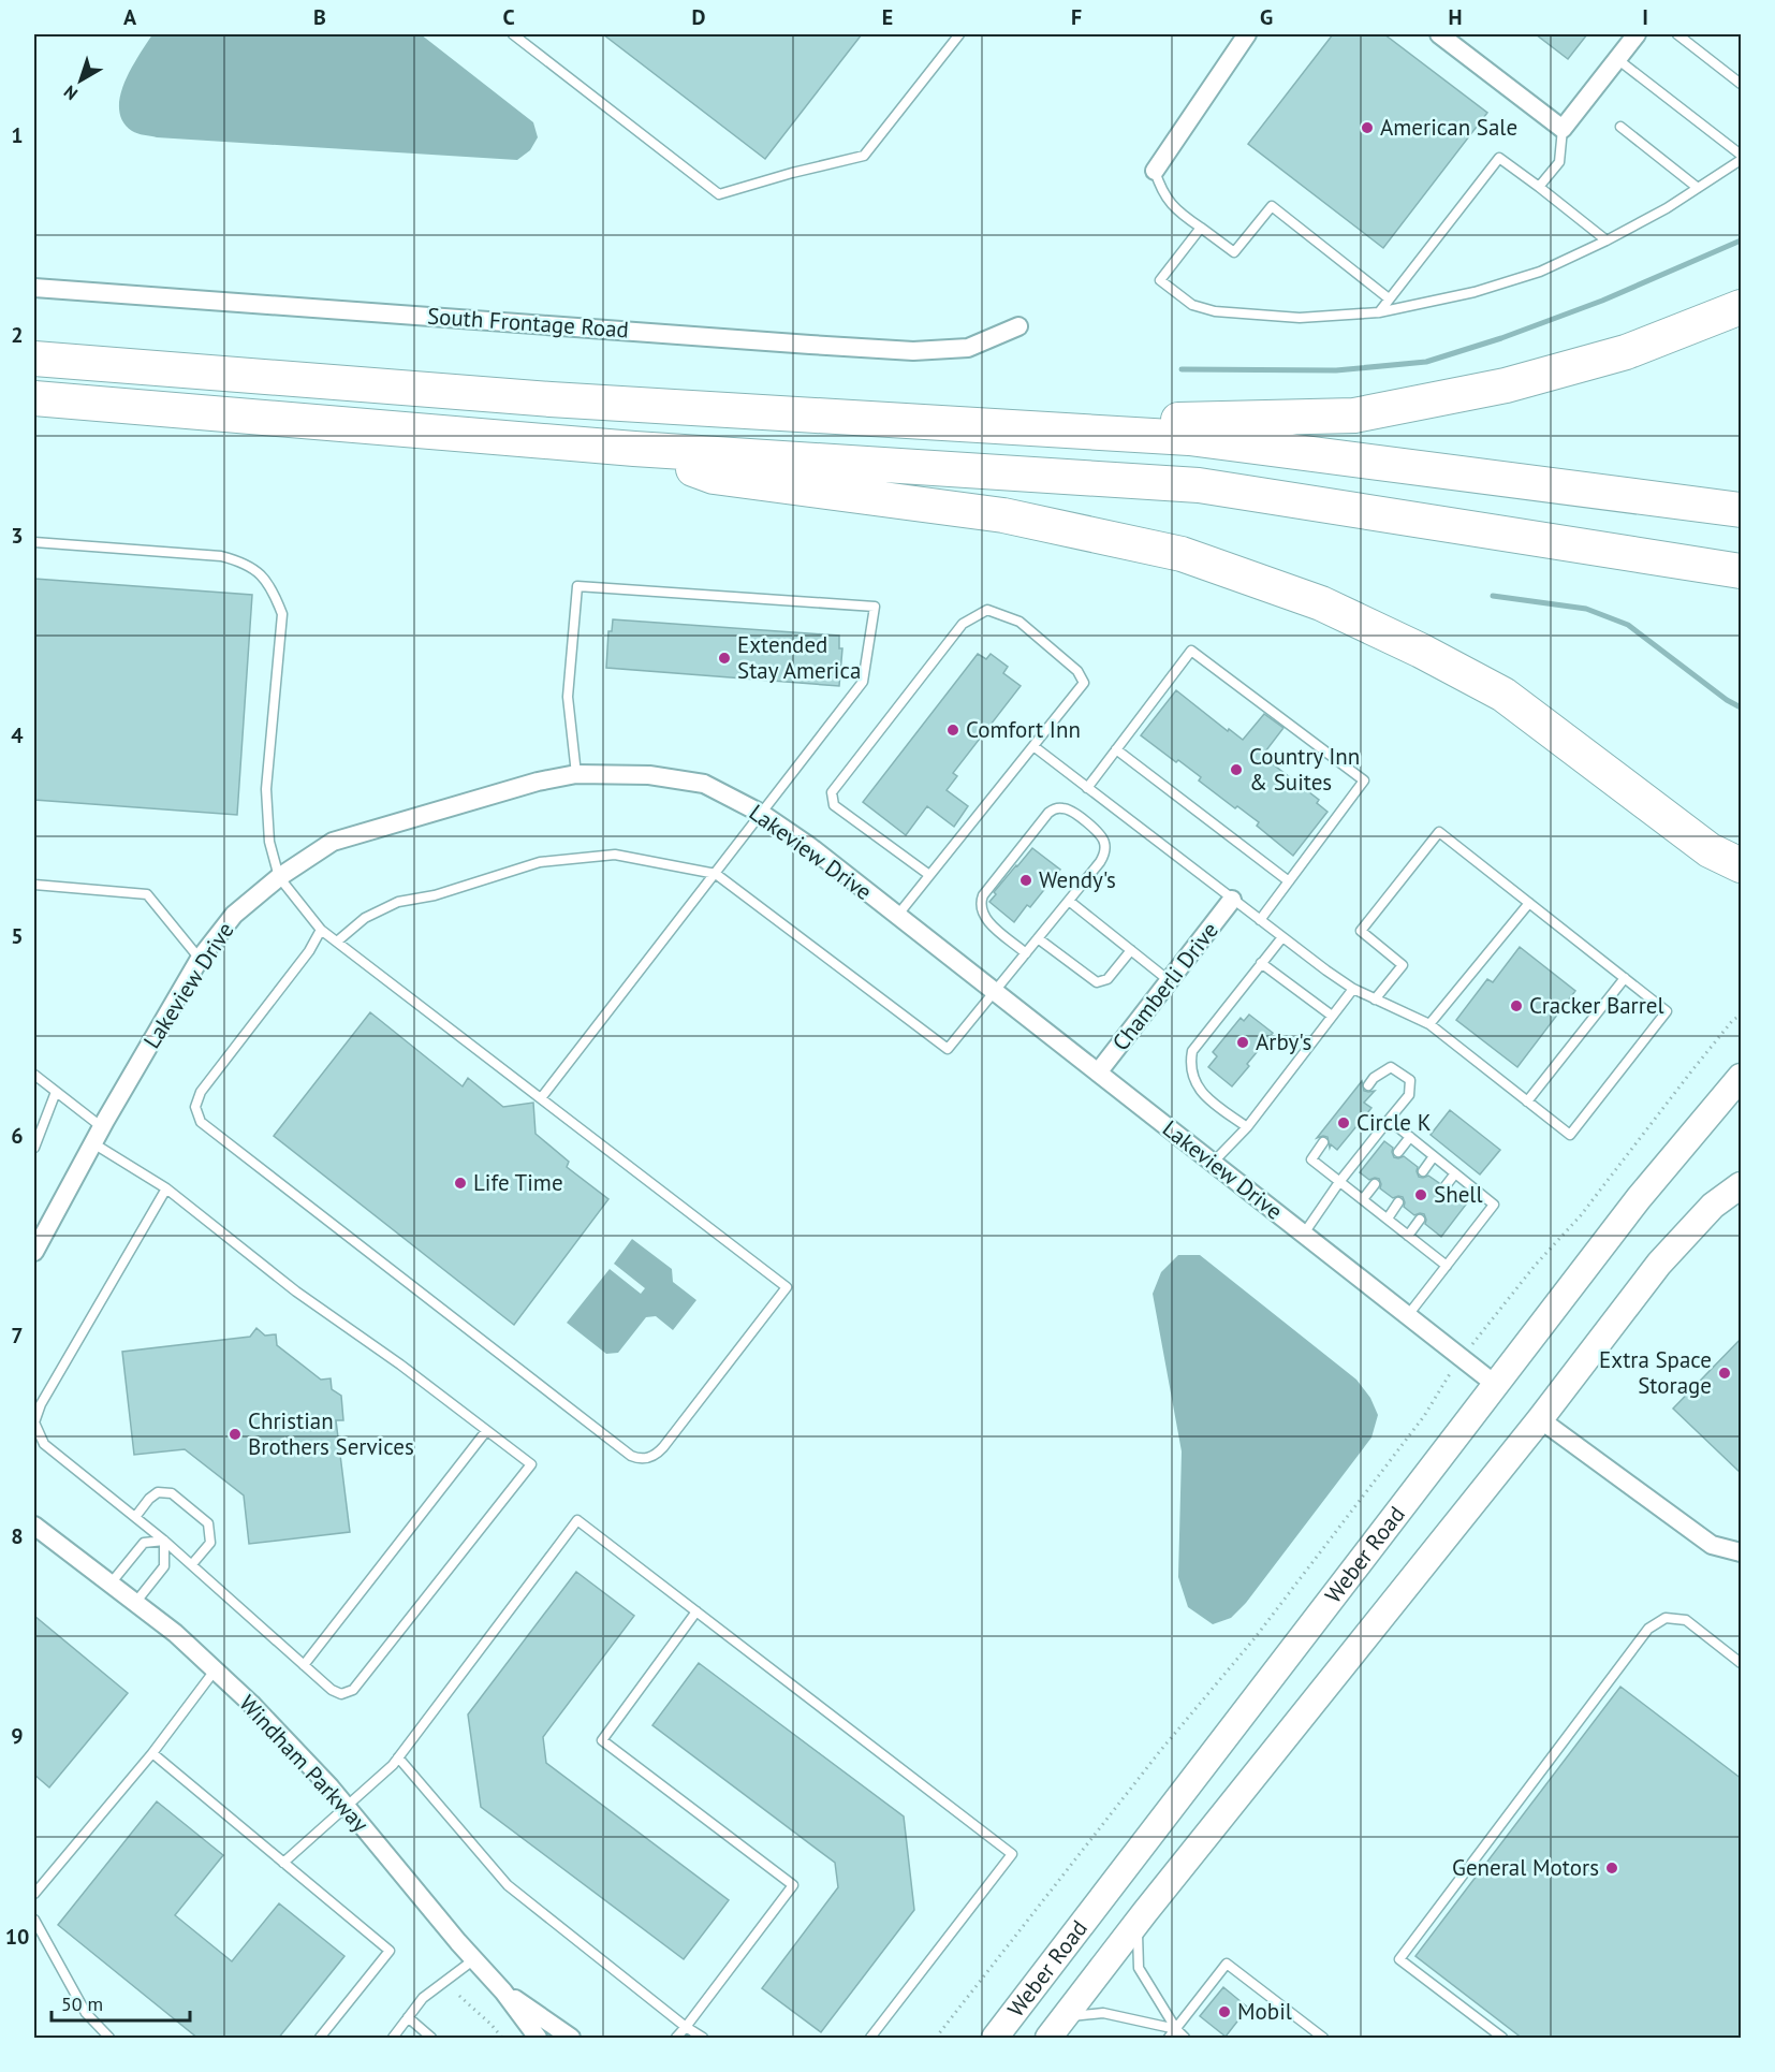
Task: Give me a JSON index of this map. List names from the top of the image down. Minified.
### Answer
{"streets":{"main road":["Weber Road"],"street":["South Frontage Road","Lakeview Drive","Chamberli Drive","Windham Parkway"]},"crossings":[["Lakeview Drive","Chamberli Drive"],["Lakeview Drive","Weber Road"]],"places":["American Sale","Extended Stay America","Comfort Inn","Country Inn & Suites","Wendy's","Cracker Barrel","Arby's","Circle K","Life Time","Shell","Extra Space Storage","Christian Brothers Services","General Motors","Mobil"],"scale_bar":"50 m","north":"bottom left","grid":{"columns":["A","B","C","D","E","F","G","H","I"],"rows":["1","2","3","4","5","6","7","8","9","10"]}}
